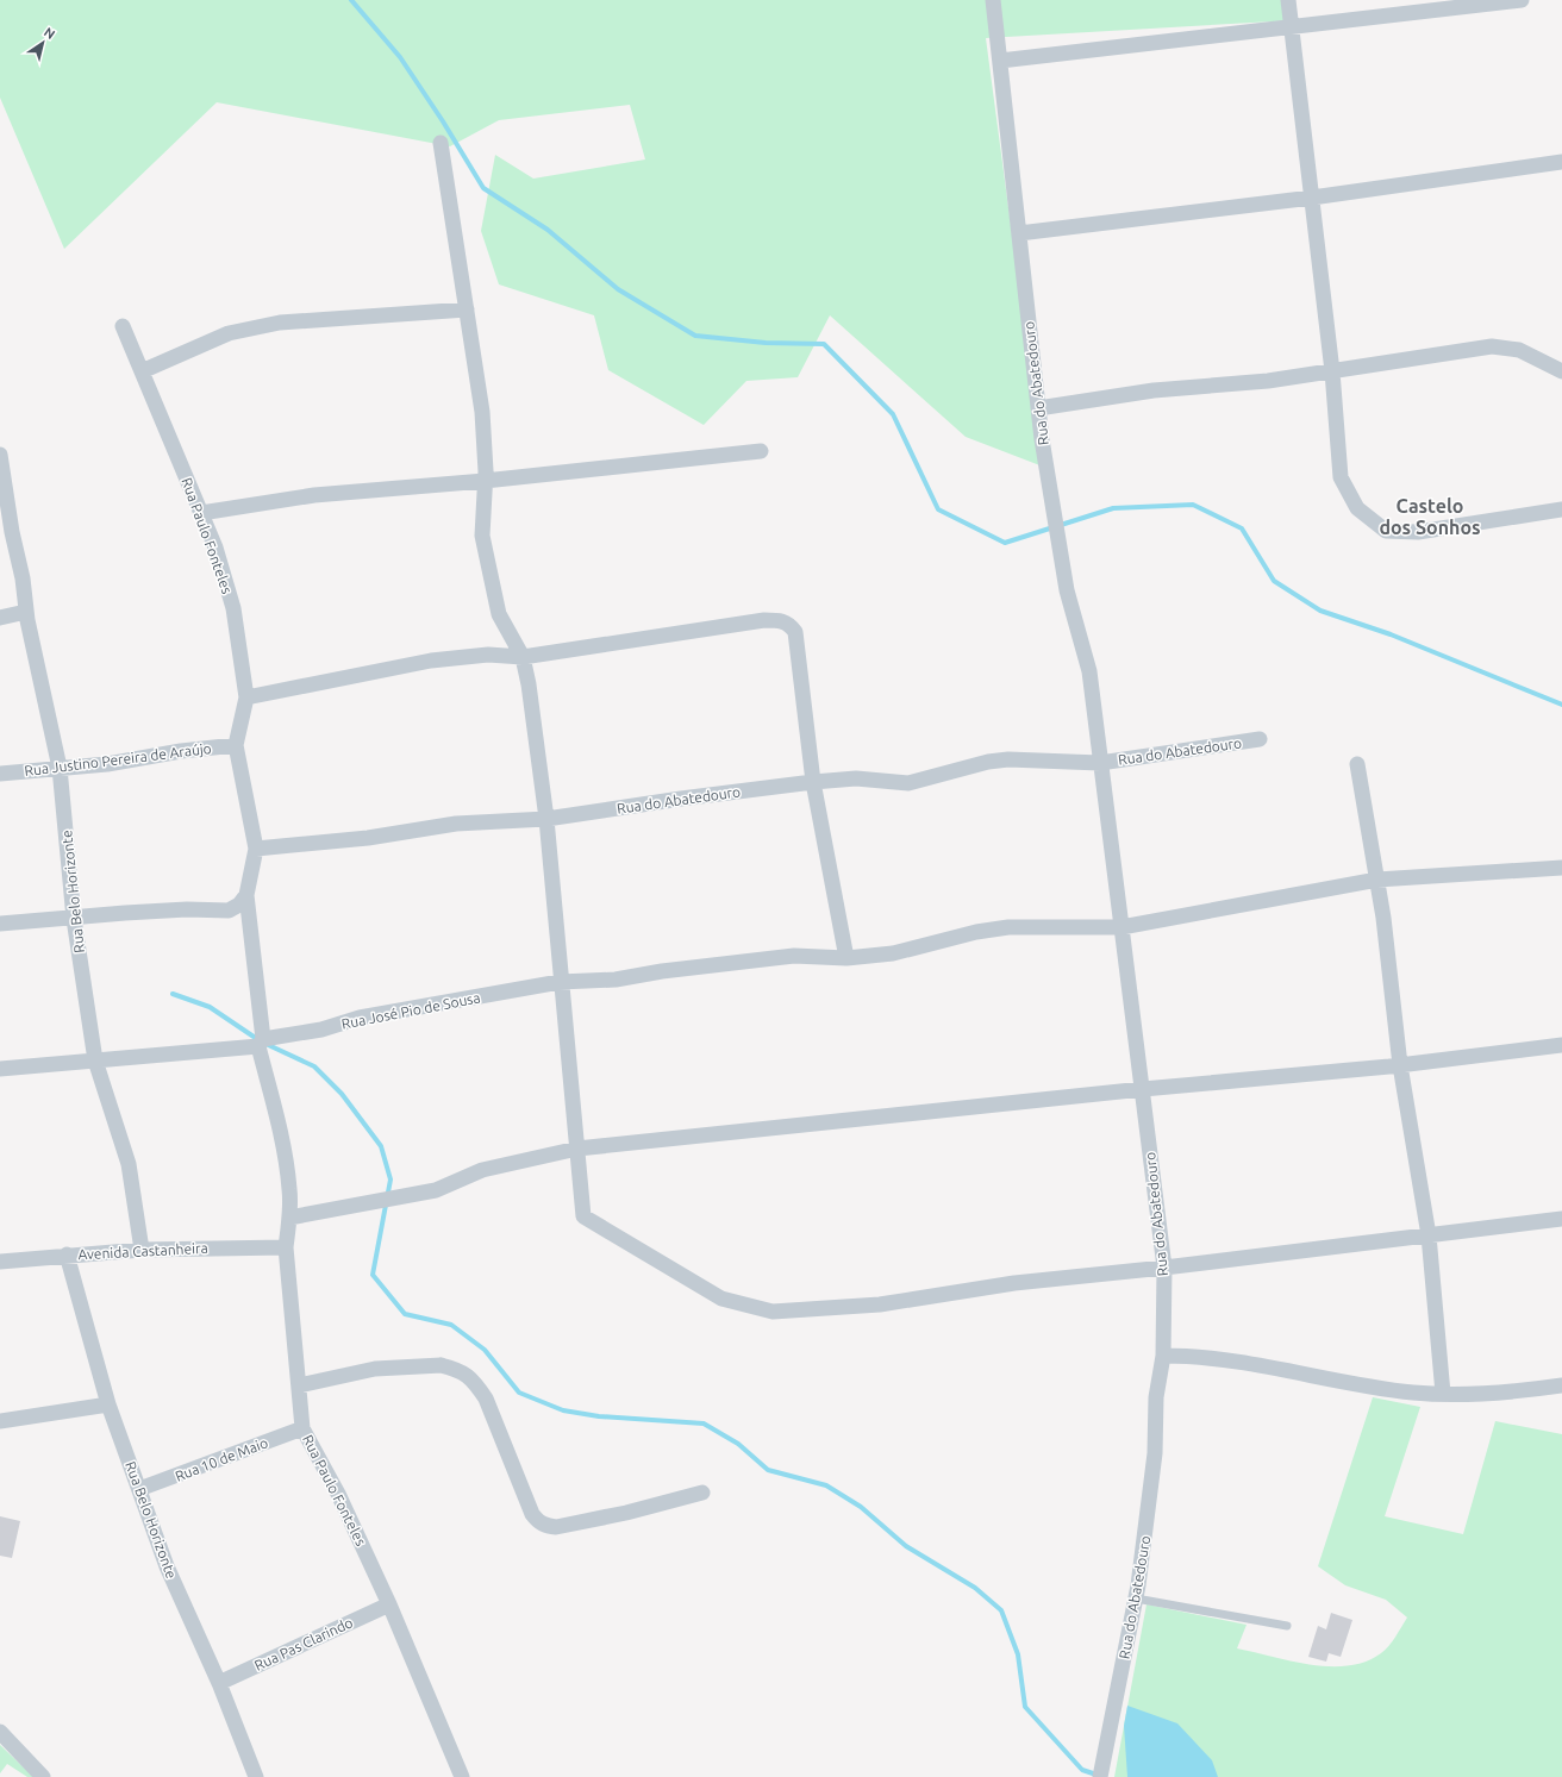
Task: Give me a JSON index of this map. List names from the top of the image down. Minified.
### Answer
{"streets":{"street":["Rua do Abatedouro","Rua Paulo Fonteles","Rua Justino Pereira de Araújo","Rua Belo Horizonte","Rua José Pio de Sousa","Avenida Castanheira","Rua 10 de Maio","Rua Pas Clarindo"]},"crossings":[["Rua do Abatedouro","Rua Paulo Fonteles"],["Rua do Abatedouro","Rua José Pio de Sousa"],["Rua Paulo Fonteles","Rua Justino Pereira de Araújo"],["Rua Paulo Fonteles","Rua José Pio de Sousa"],["Rua Paulo Fonteles","Avenida Castanheira"],["Rua Paulo Fonteles","Rua 10 de Maio"],["Rua Paulo Fonteles","Rua Pas Clarindo"],["Rua Justino Pereira de Araújo","Rua Belo Horizonte"],["Rua Belo Horizonte","Rua José Pio de Sousa"],["Rua Belo Horizonte","Avenida Castanheira"],["Rua Belo Horizonte","Rua 10 de Maio"],["Rua Belo Horizonte","Rua Pas Clarindo"]],"districts":["Castelo dos Sonhos"],"north":"top right"}
